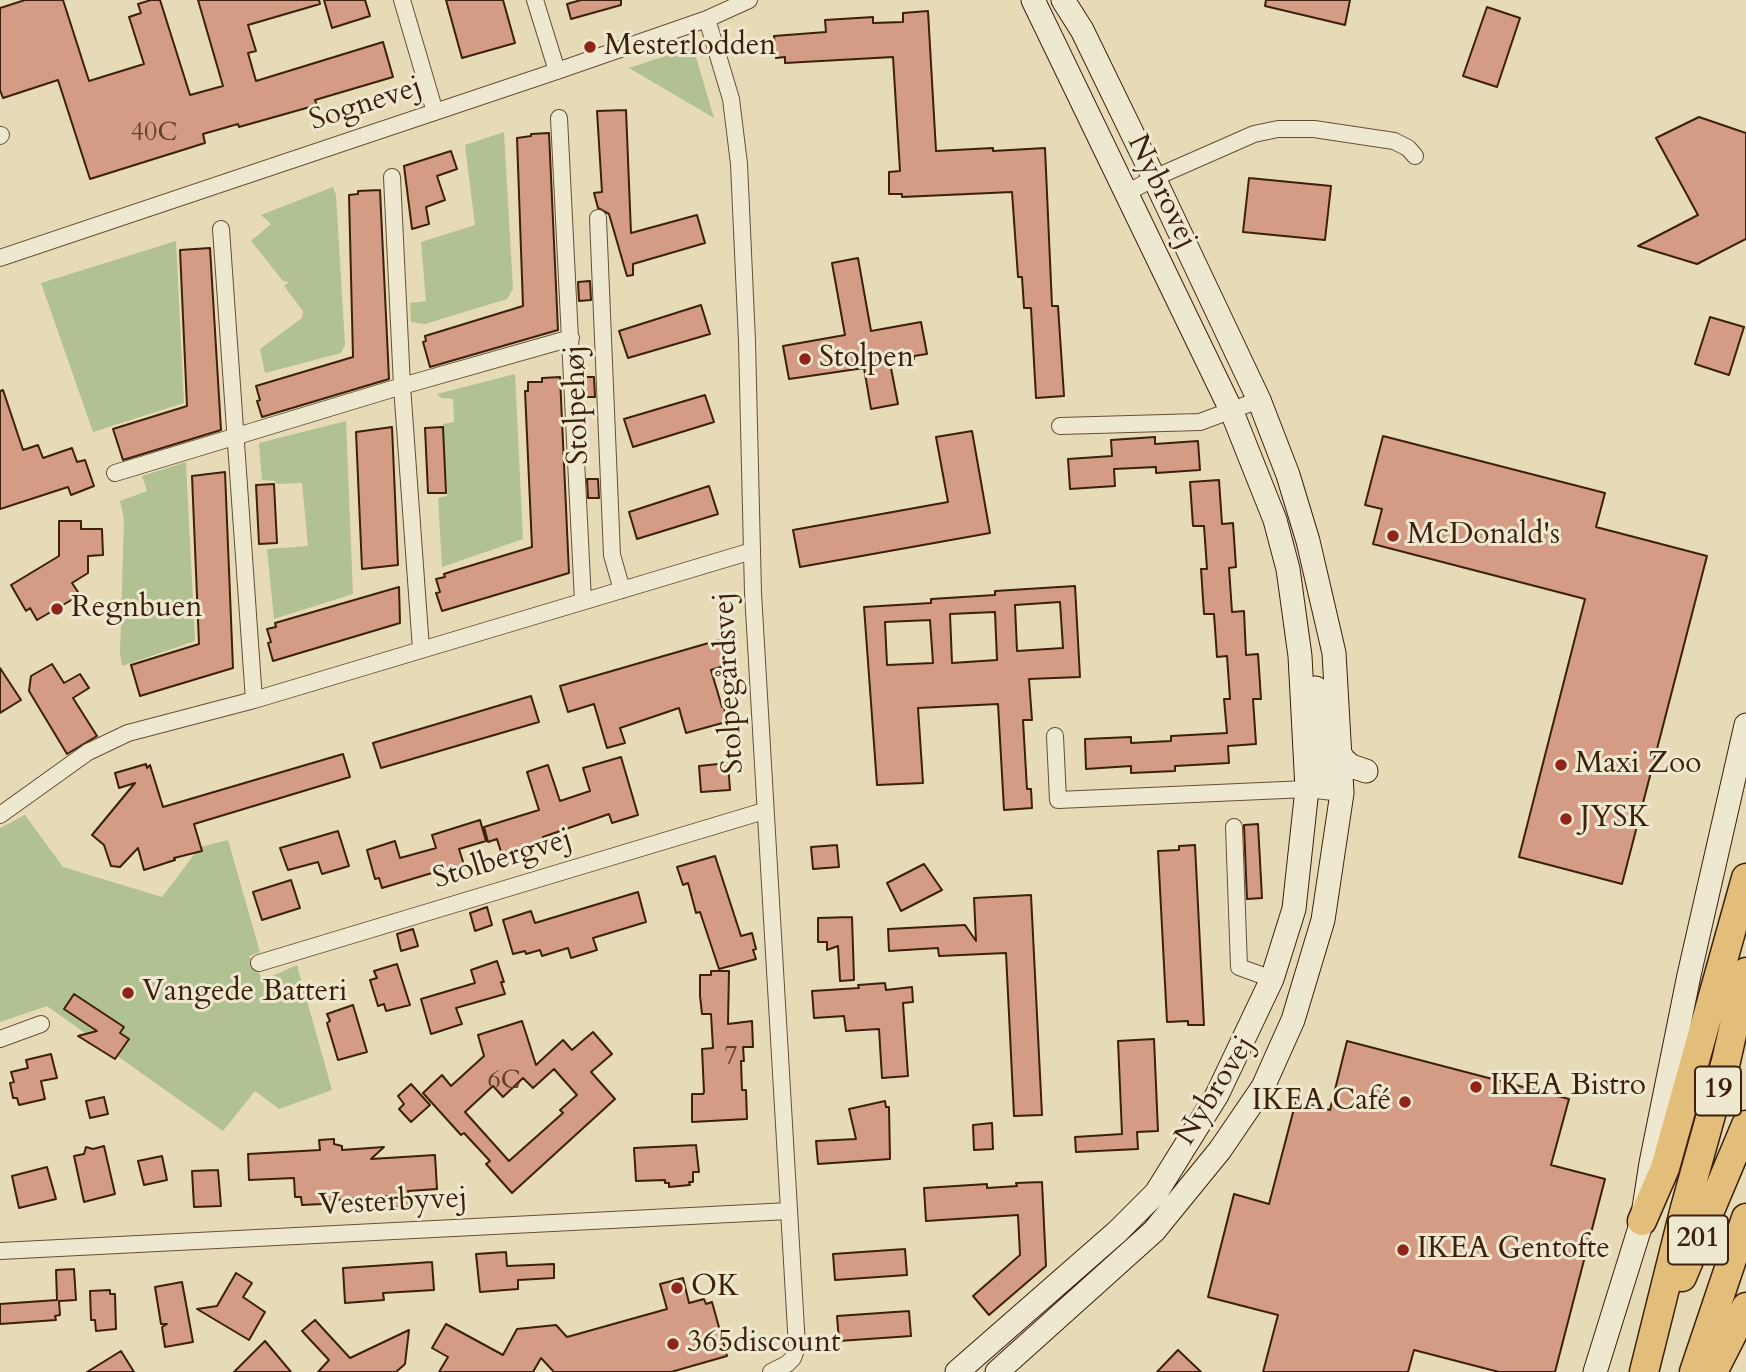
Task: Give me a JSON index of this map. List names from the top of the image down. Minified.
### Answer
{"streets":{"highway":["19","201"],"street":["Sognevej","Nybrovej","Stolpehøj","Stolpegårdsvej","Stolbergvej","Vesterbyvej"]},"crossings":[["Sognevej","Stolpegårdsvej"],["Stolpegårdsvej","Stolbergvej"],["Stolpegårdsvej","Vesterbyvej"],["19","201"]],"places":["Mesterlodden","Stolpen","McDonald's","Regnbuen","Maxi Zoo","JYSK","Vangede Batteri","IKEA Bistro","IKEA Café","IKEA Gentofte","OK","365discount"],"house_numbers":["40C","7","6C"]}
